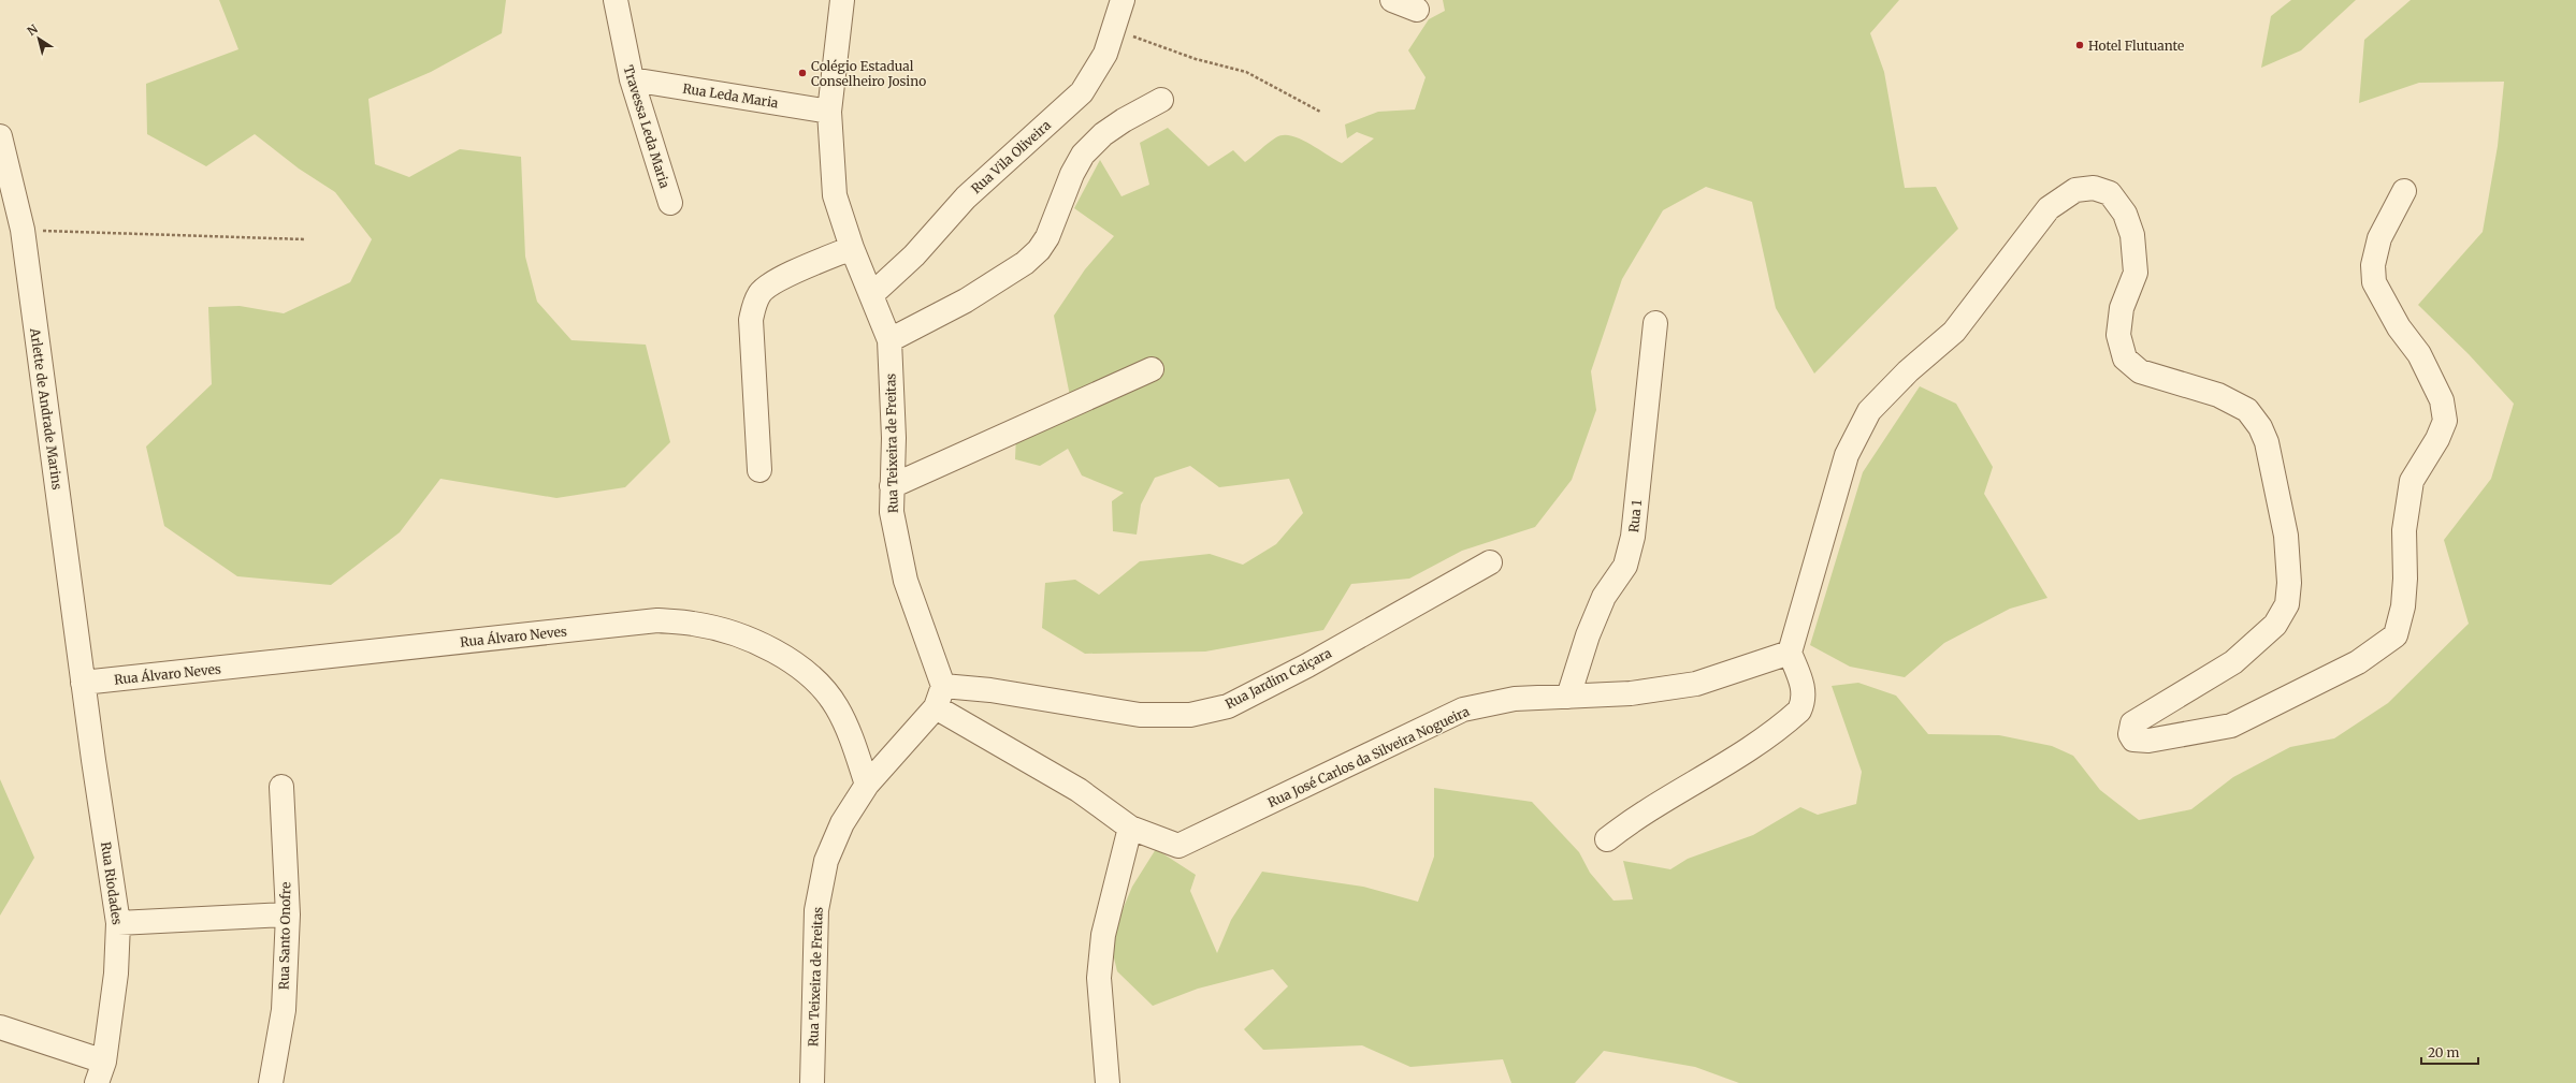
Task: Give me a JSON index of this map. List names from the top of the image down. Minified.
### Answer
{"streets":{"street":["Rua Leda Maria","Travessa Leda Maria","Rua Vila Oliveira","Arlette de Andrade Marins","Rua Teixeira de Freitas","Rua 1","Rua Álvaro Neves","Rua Jardim Caiçara","Rua José Carlos da Silveira Nogueira","Rua Riodades","Rua Santo Onofre"]},"crossings":[["Rua Leda Maria","Travessa Leda Maria"],["Rua Leda Maria","Rua Teixeira de Freitas"],["Rua Vila Oliveira","Rua Teixeira de Freitas"],["Arlette de Andrade Marins","Rua Álvaro Neves"],["Arlette de Andrade Marins","Rua Riodades"],["Rua Teixeira de Freitas","Rua Álvaro Neves"],["Rua Teixeira de Freitas","Rua Jardim Caiçara"],["Rua Teixeira de Freitas","Rua José Carlos da Silveira Nogueira"],["Rua 1","Rua José Carlos da Silveira Nogueira"],["Rua Álvaro Neves","Rua Riodades"]],"places":["Hotel Flutuante","Colégio Estadual Conselheiro Josino"],"scale_bar":"20 m","north":"top left"}
